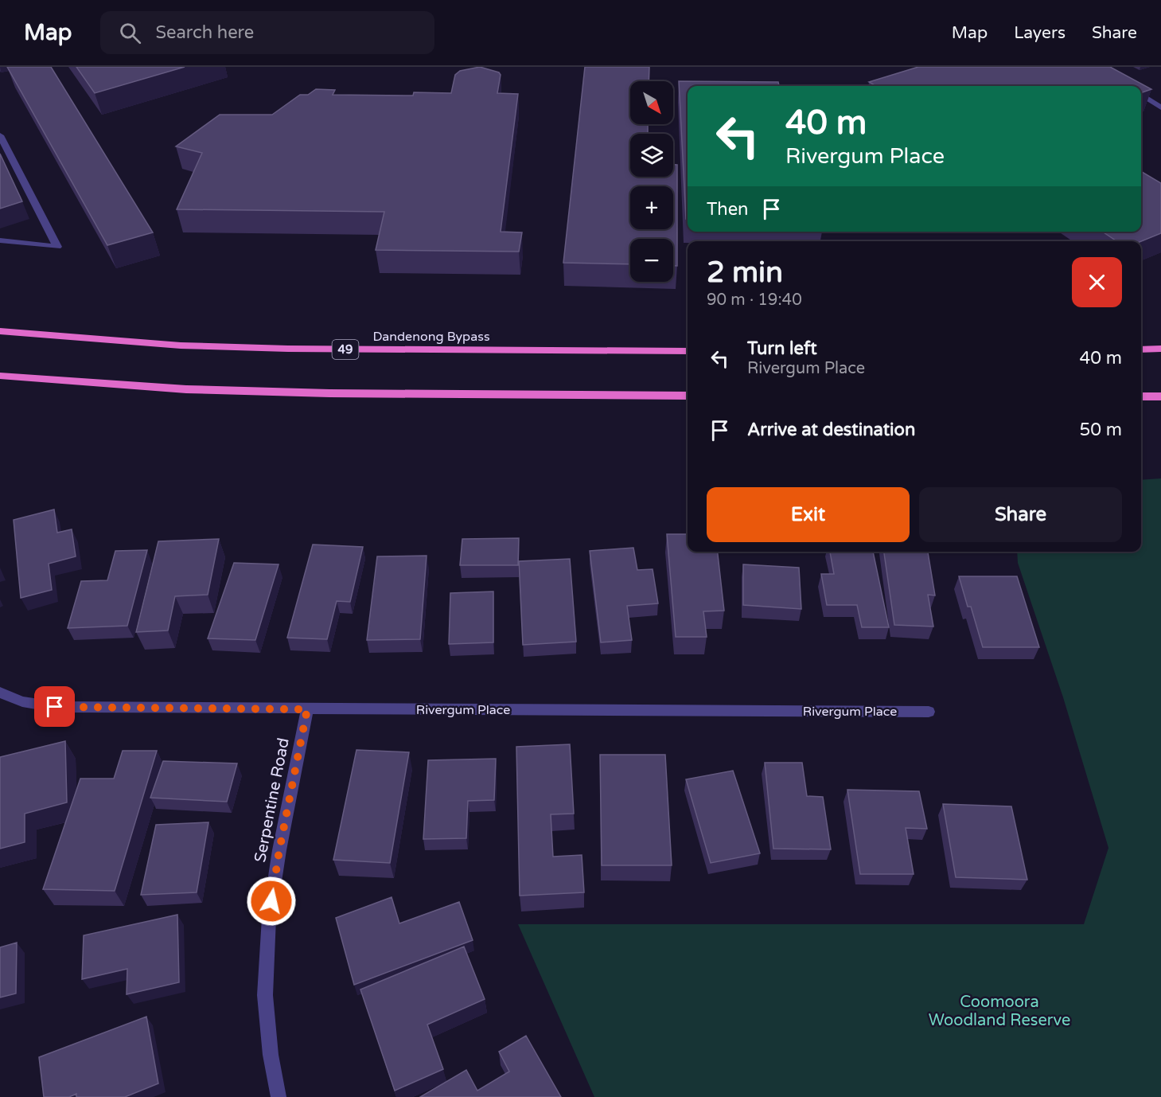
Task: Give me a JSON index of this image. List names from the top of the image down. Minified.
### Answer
{"streets":{"highway":["Dandenong Bypass","49"],"street":["Rivergum Place","Serpentine Road"]},"crossings":[["Rivergum Place","Serpentine Road"]],"parks":["Coomoora Woodland Reserve"],"north":"bottom right","page":{"header":"Map","search":"Search here","nav":["Map","Layers","Share"],"map_buttons":["+","−"],"turn":["40 m","Rivergum Place"],"then":"Then","heading":["2 min","90 m · 19:40"],"list":[{"name":"Turn left","note":"Rivergum Place","value":"40 m"},{"name":"Arrive at destination","value":"50 m"}],"buttons":["Exit","Share"]}}
